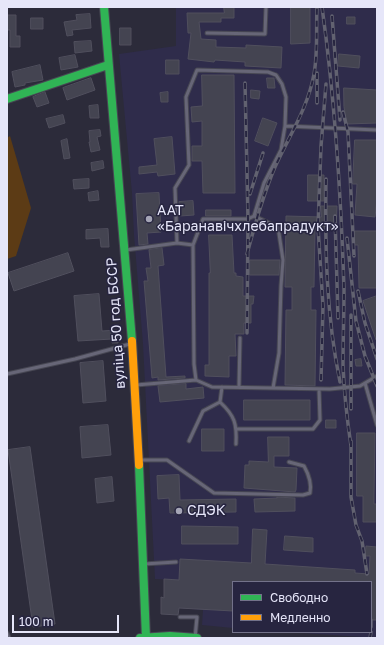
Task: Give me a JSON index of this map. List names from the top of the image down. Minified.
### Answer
{"streets":{"main road":["вуліца 50 год БССР"]},"places":["ААТ «Баранавічхлебапрадукт»","СДЭК"],"legend":["Свободно","Медленно"],"scale_bar":"100 m"}
